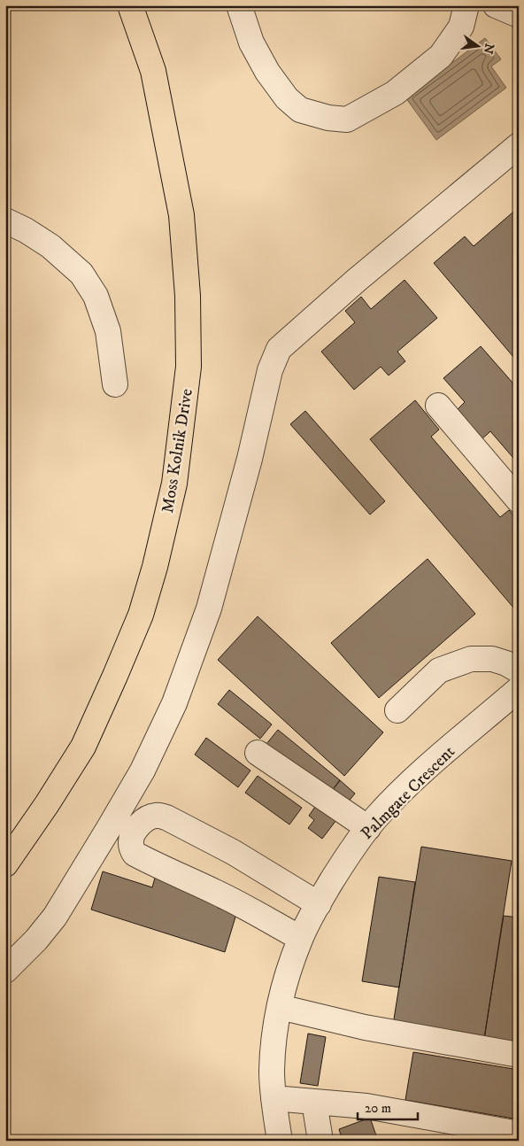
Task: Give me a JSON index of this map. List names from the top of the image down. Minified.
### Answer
{"streets":{"main road":["Moss Kolnik Drive"],"street":["Palmgate Crescent"]},"scale_bar":"20 m","north":"right"}
